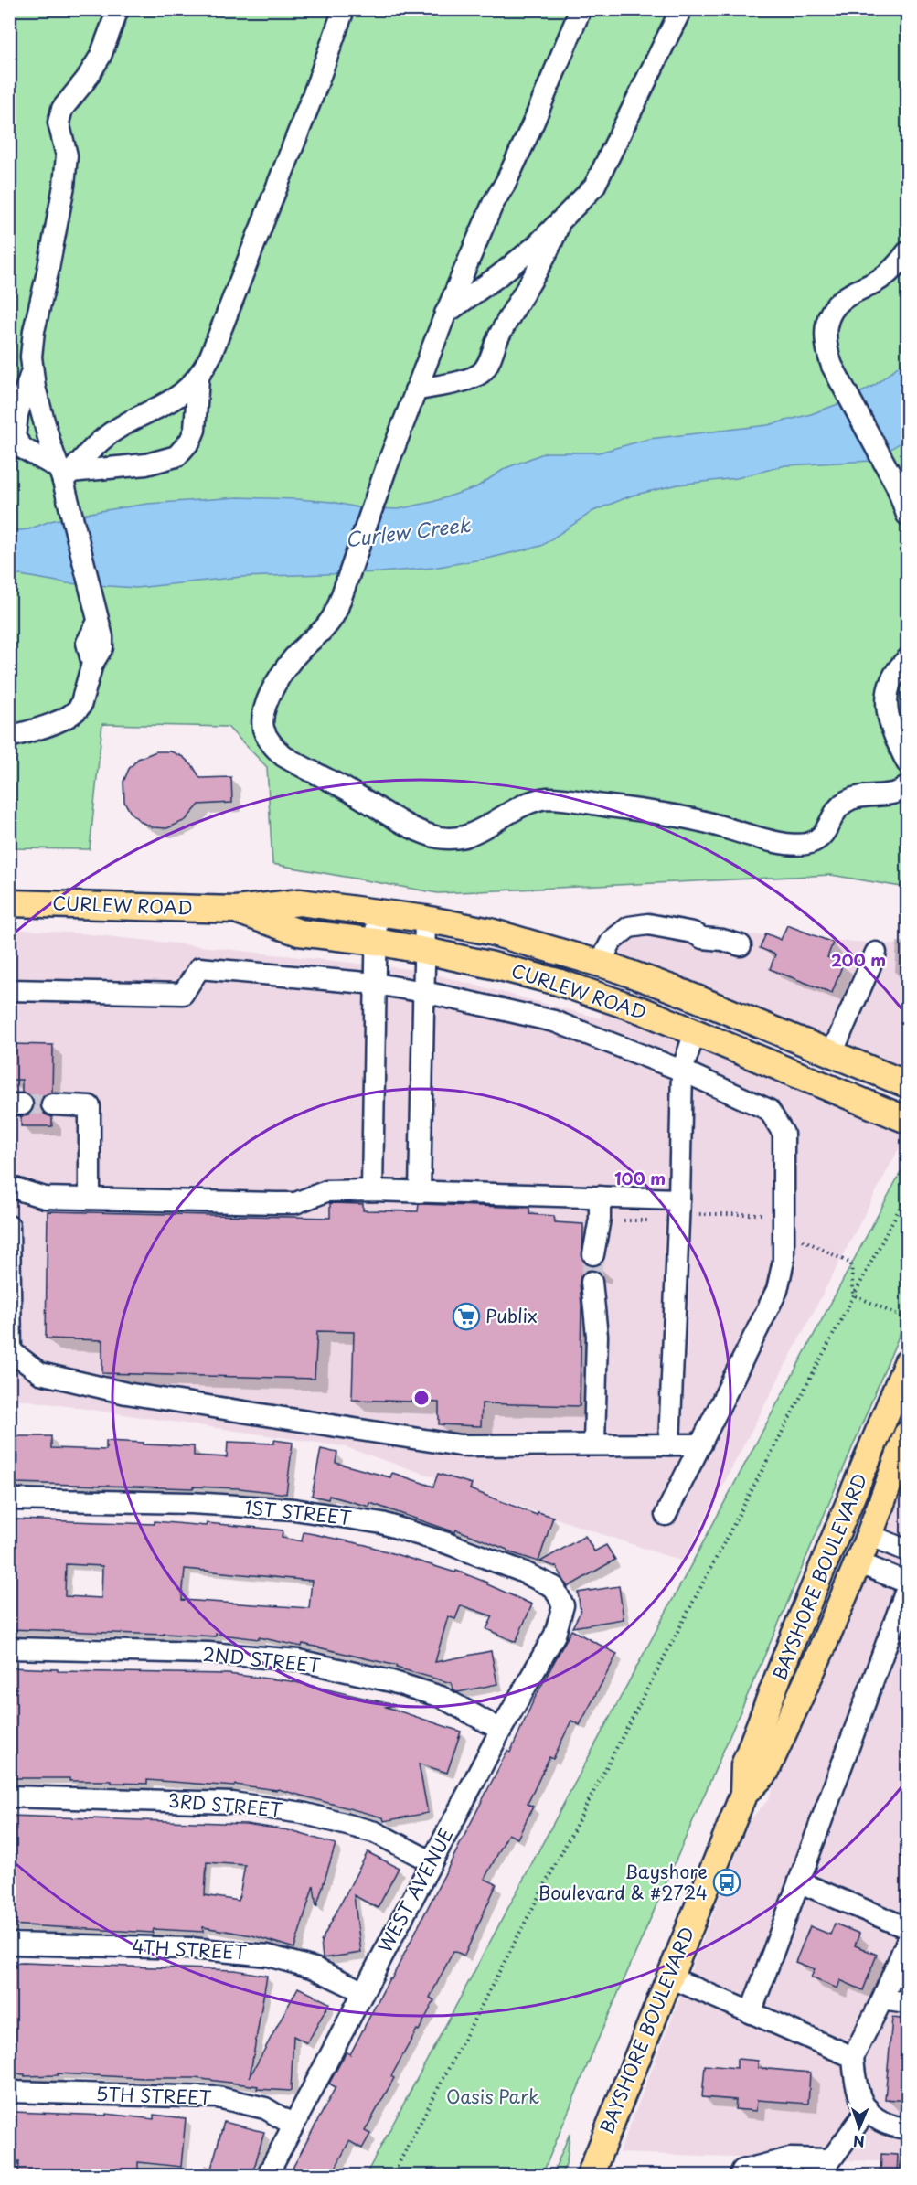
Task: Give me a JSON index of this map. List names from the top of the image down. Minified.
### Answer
{"streets":{"main road":["CURLEW ROAD","BAYSHORE BOULEVARD"],"street":["1ST STREET","2ND STREET","3RD STREET","WEST AVENUE","4TH STREET","5TH STREET"]},"crossings":[["1ST STREET","WEST AVENUE"],["2ND STREET","WEST AVENUE"],["3RD STREET","WEST AVENUE"],["WEST AVENUE","4TH STREET"],["WEST AVENUE","5TH STREET"]],"water":["Curlew Creek"],"parks":["Oasis Park"],"places":{"supermarket":["Publix"],"bus stop":["Bayshore Boulevard & #2724"]},"north":"bottom","rings":["200 m","100 m"]}
